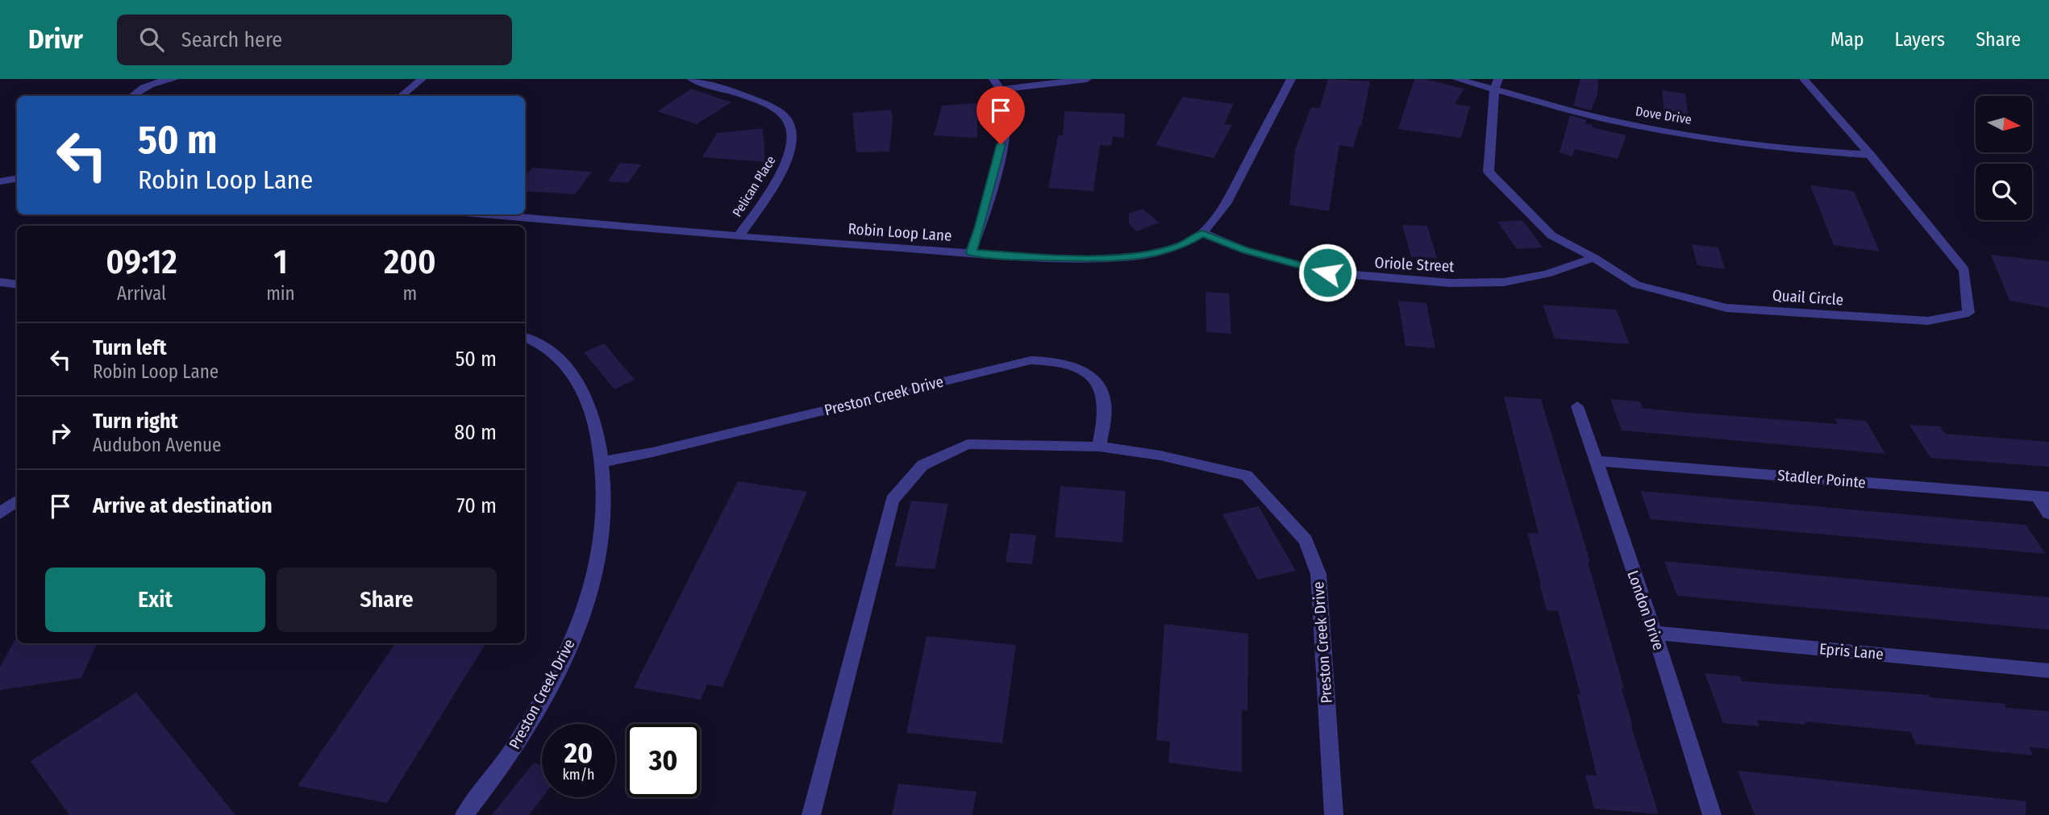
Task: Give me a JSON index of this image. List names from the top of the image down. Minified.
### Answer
{"streets":{"street":["Dove Drive","Pelican Place","Robin Loop Lane","Oriole Street","Quail Circle","Preston Creek Drive","Stadler Pointe","London Drive","Epris Lane"]},"crossings":[["Dove Drive","Quail Circle"],["Pelican Place","Robin Loop Lane"],["Robin Loop Lane","Oriole Street"],["Oriole Street","Quail Circle"],["Stadler Pointe","London Drive"],["London Drive","Epris Lane"]],"north":"right","page":{"header":"Drivr","search":"Search here","nav":["Map","Layers","Share"],"turn":["50 m","Robin Loop Lane"],"eta":["09:12","Arrival","1","min","200","m"],"list":[{"name":"Turn left","note":"Robin Loop Lane","value":"50 m"},{"name":"Turn right","note":"Audubon Avenue","value":"80 m"},{"name":"Arrive at destination","value":"70 m"}],"buttons":["Exit","Share"],"speed":"20 km/h","limit":"30"}}
